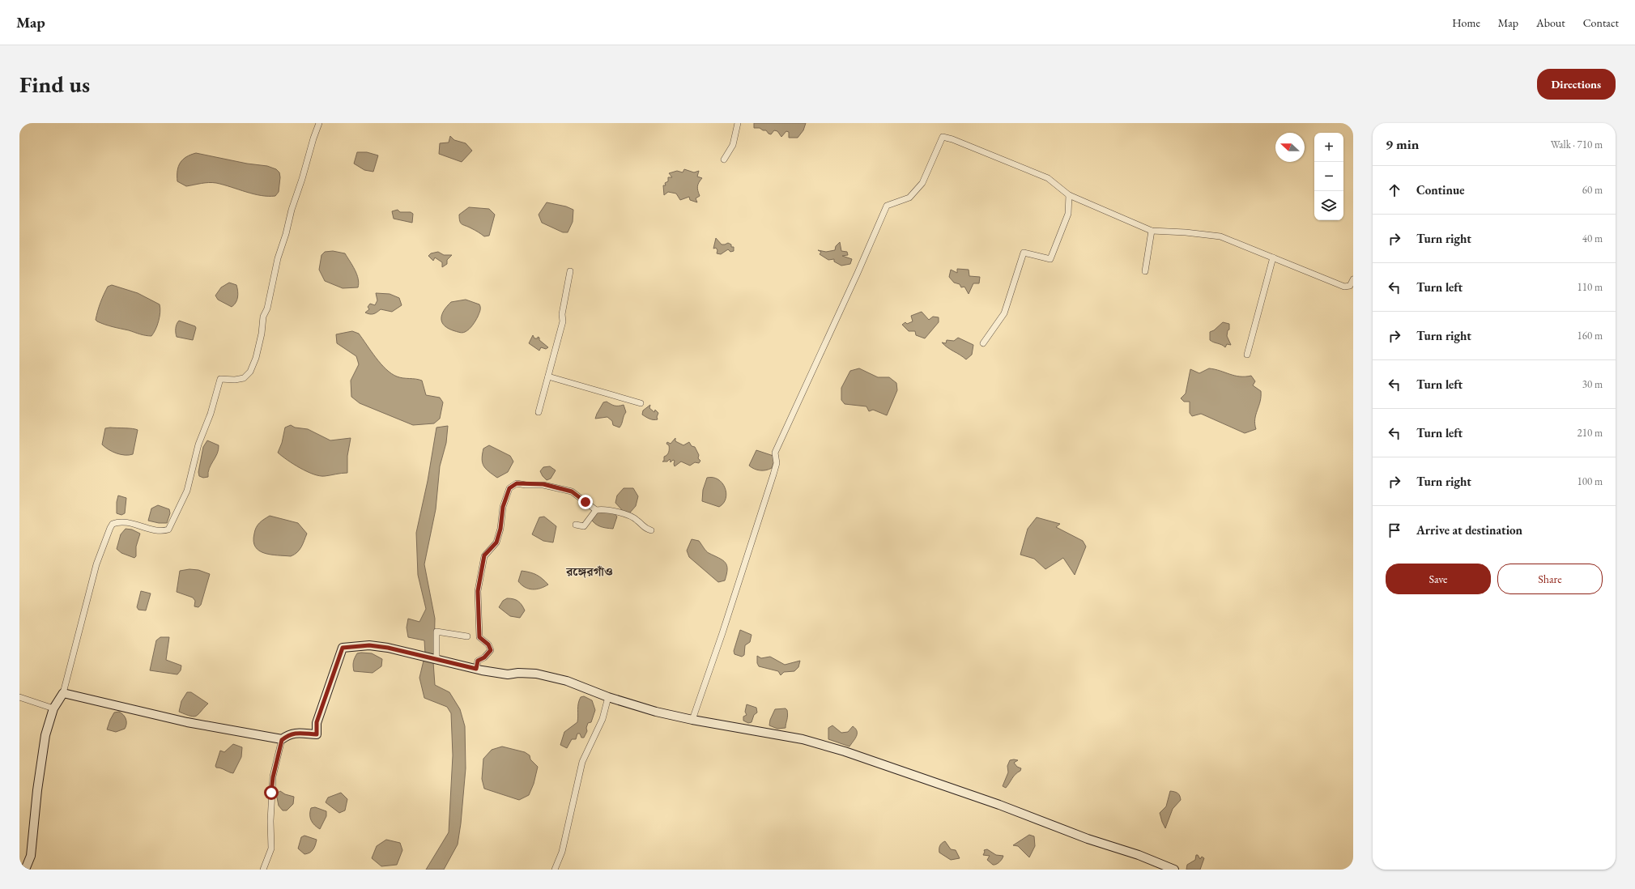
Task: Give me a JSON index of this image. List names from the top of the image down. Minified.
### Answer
{"districts":["রঙ্গেরগাঁও"],"north":"left","page":{"header":"Map","nav":["Home","Map","About","Contact"],"buttons":["Directions",["Save","Share"]],"title":"Find us","heading":["9 min","Walk · 710 m"],"map_buttons":["+","−"],"list":[["Continue","60 m"],["Turn right","40 m"],["Turn left","110 m"],["Turn right","160 m"],["Turn left","30 m"],["Turn left","210 m"],["Turn right","100 m"],"Arrive at destination"]}}
